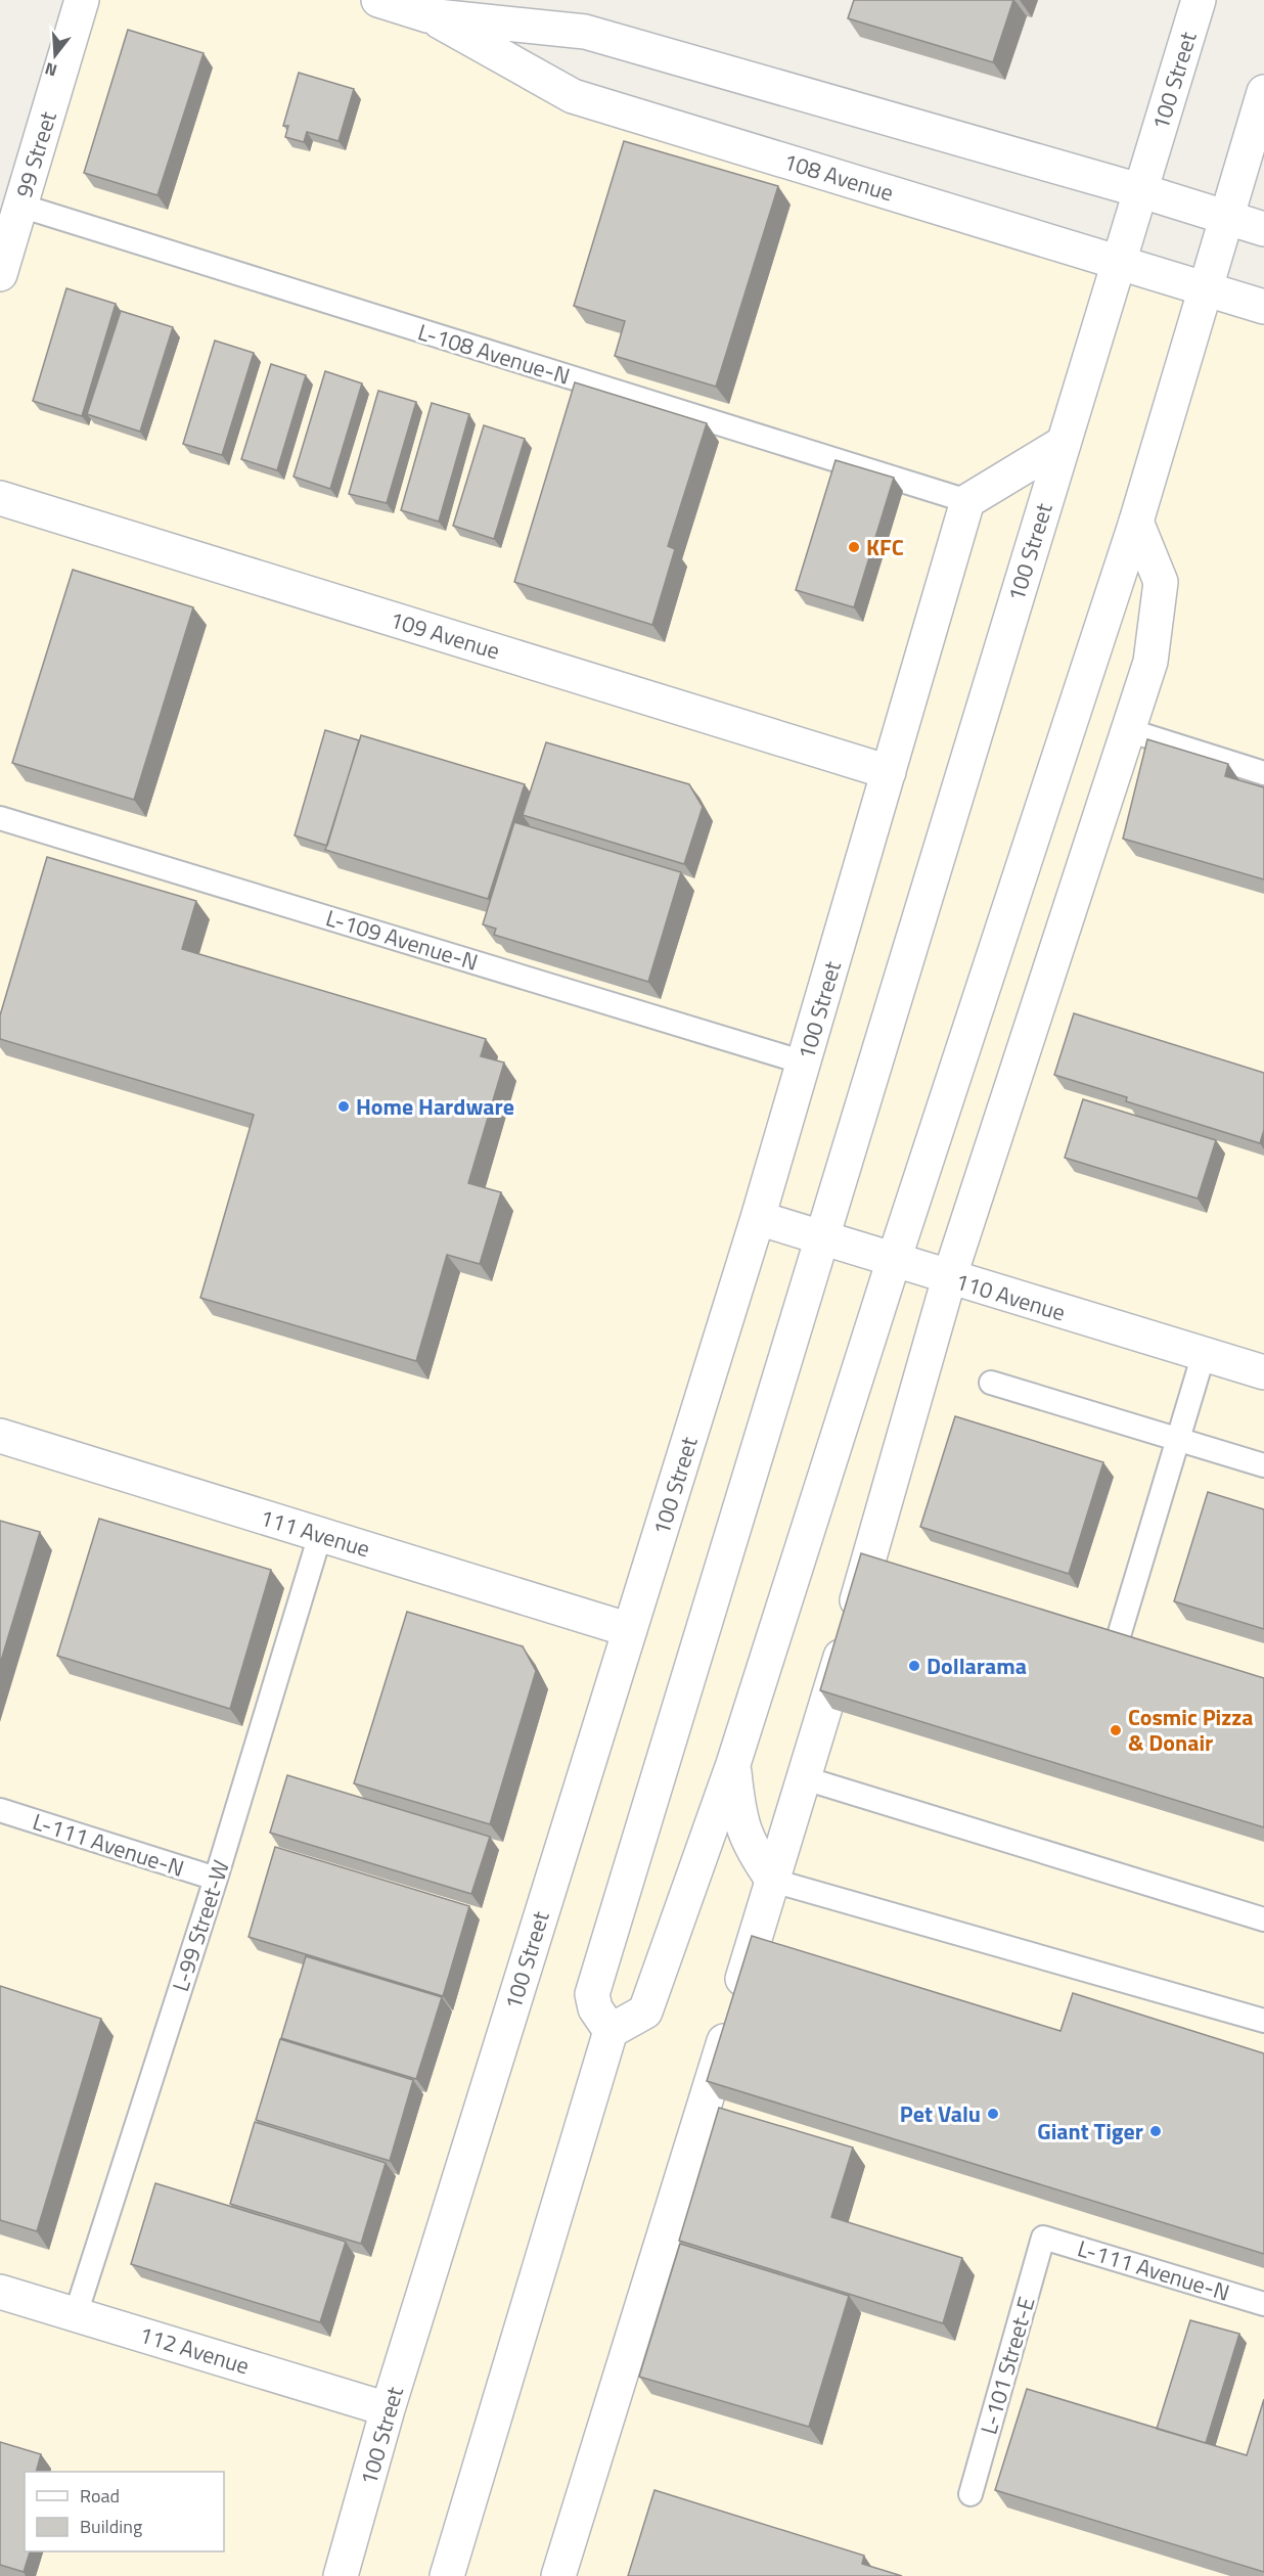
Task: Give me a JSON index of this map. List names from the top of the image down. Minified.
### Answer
{"streets":{"street":["100 Street","99 Street","108 Avenue","109 Avenue","110 Avenue","111 Avenue","112 Avenue"],"lane":["L-108 Avenue-N","L-109 Avenue-N","L-111 Avenue-N","L-99 Street-W","L-101 Street-E"]},"crossings":[["100 Street","108 Avenue"],["100 Street","L-108 Avenue-N"],["100 Street","109 Avenue"],["100 Street","L-109 Avenue-N"],["100 Street","110 Avenue"],["100 Street","111 Avenue"],["100 Street","112 Avenue"],["99 Street","L-108 Avenue-N"],["111 Avenue","L-99 Street-W"],["L-111 Avenue-N","L-99 Street-W"],["L-111 Avenue-N","L-101 Street-E"],["L-99 Street-W","112 Avenue"]],"places":["KFC","Home Hardware","Dollarama","Cosmic Pizza & Donair","Pet Valu","Giant Tiger"],"legend":["Road","Building"],"north":"bottom"}
